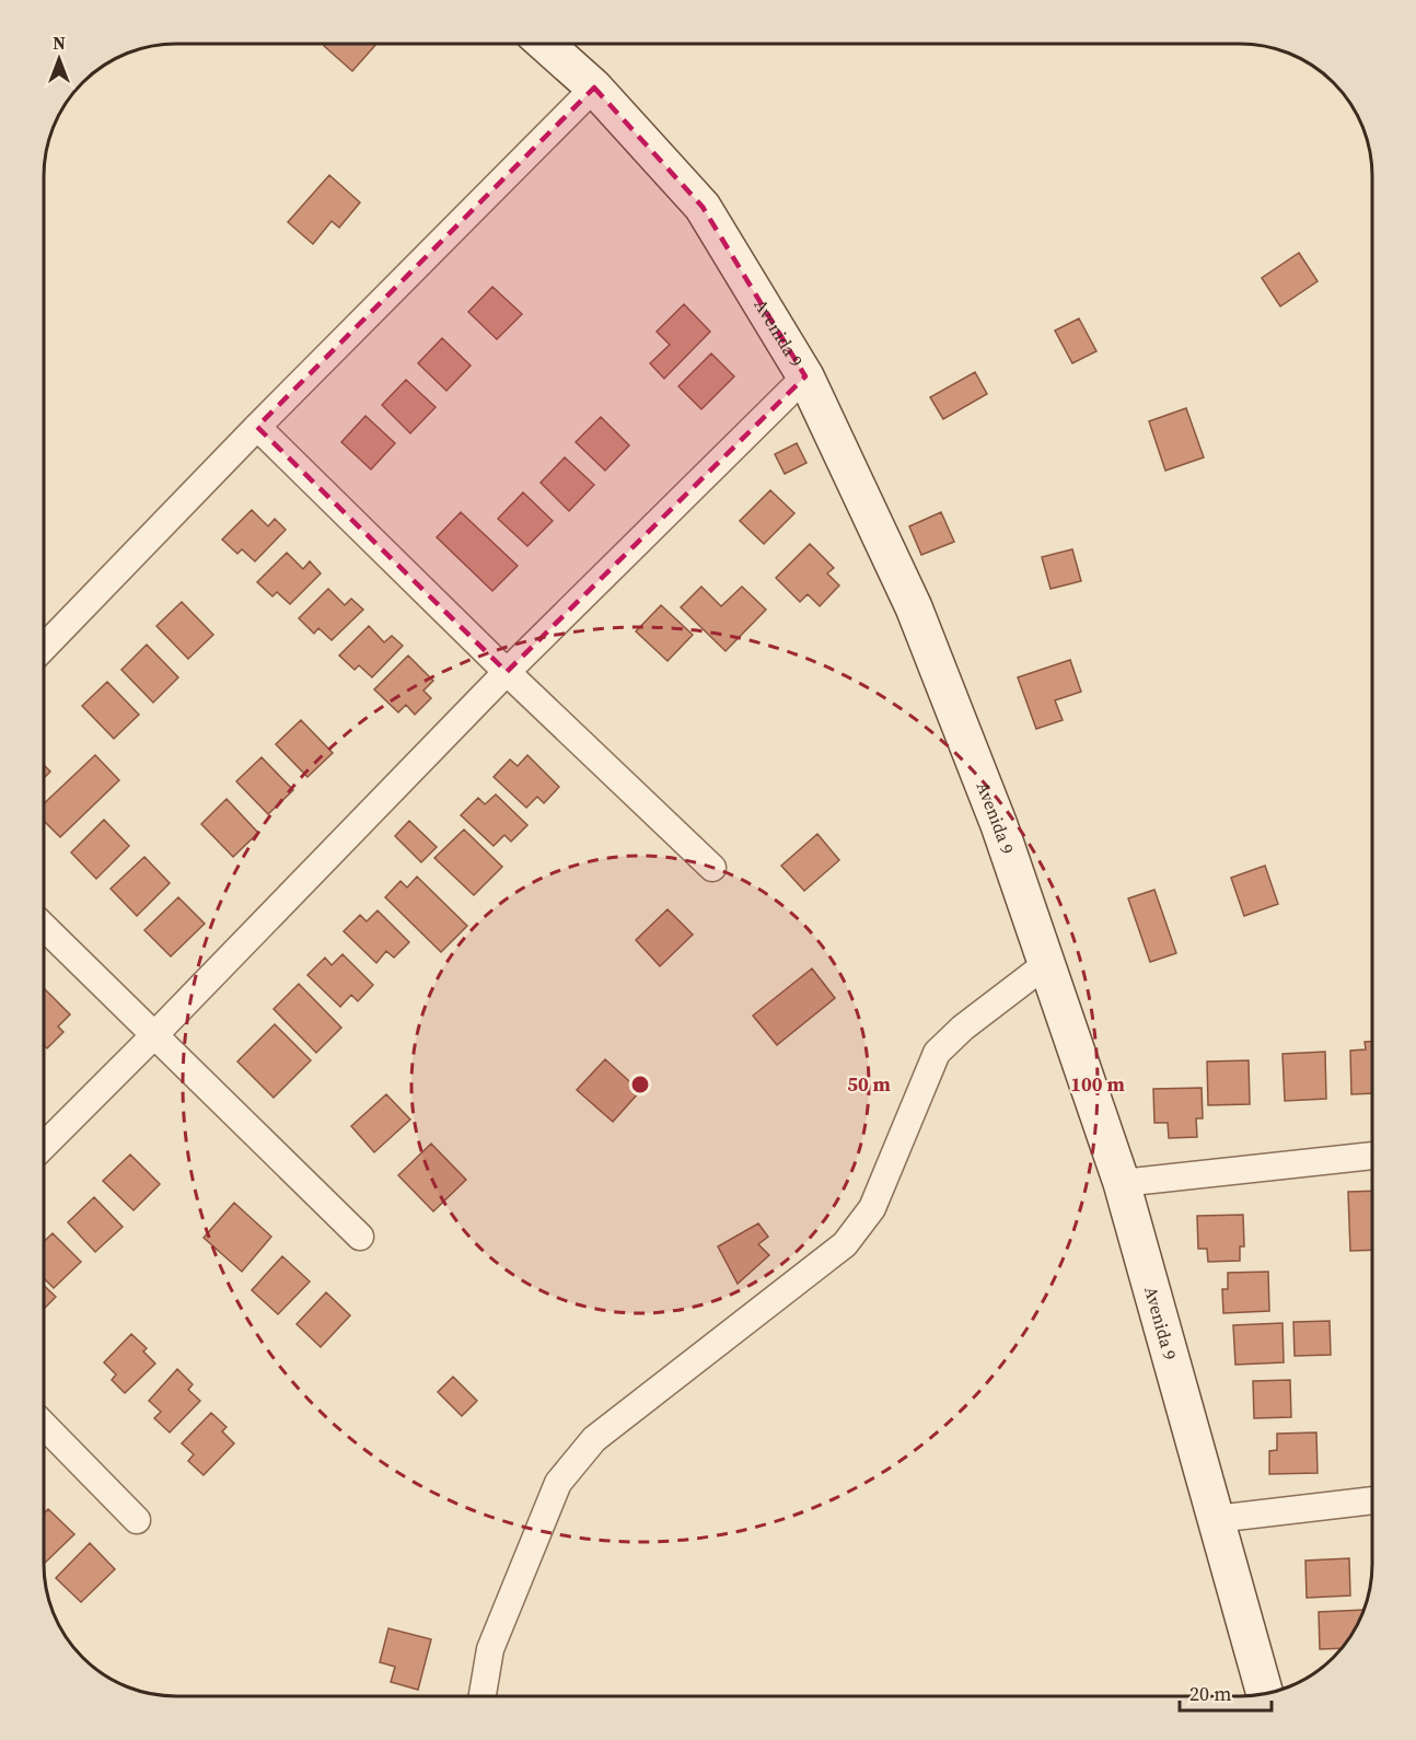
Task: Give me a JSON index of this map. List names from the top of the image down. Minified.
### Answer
{"streets":{"main road":["Avenida 9"]},"scale_bar":"20 m","north":"top","rings":["50 m","100 m"]}
